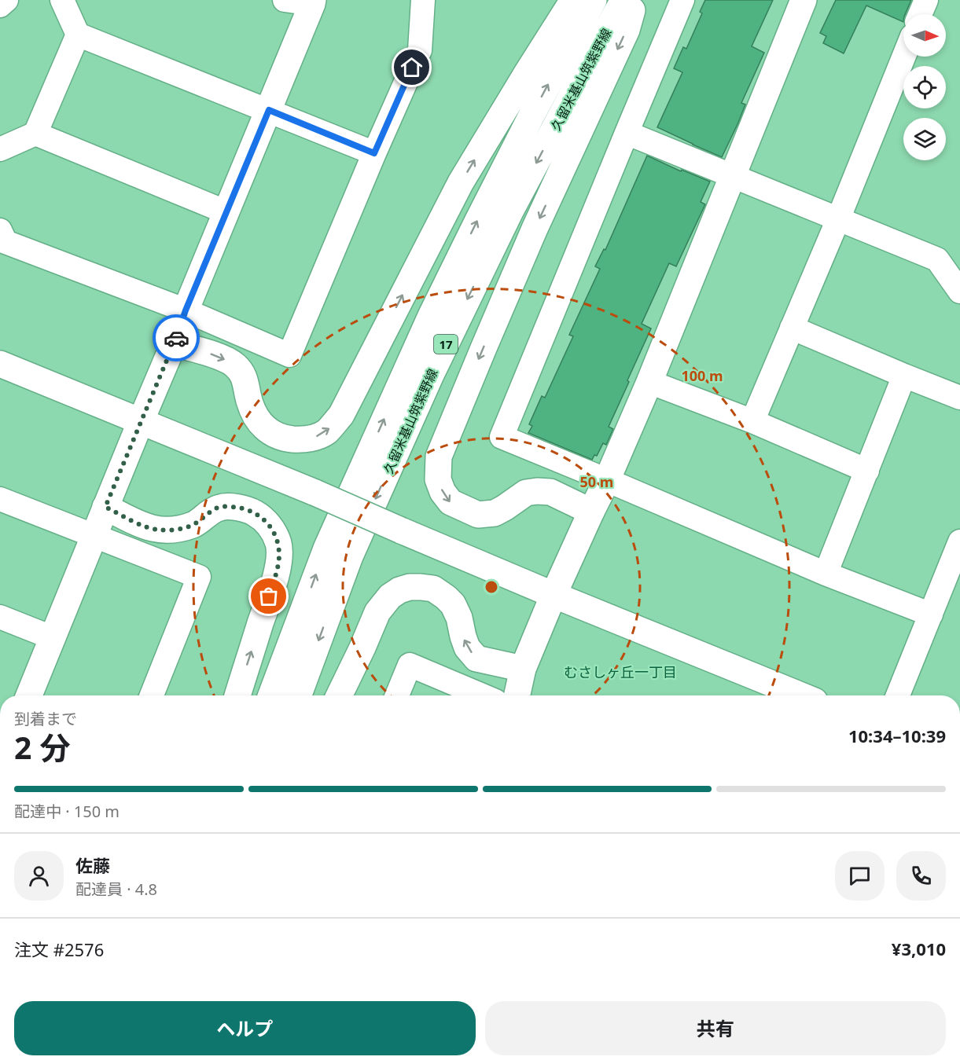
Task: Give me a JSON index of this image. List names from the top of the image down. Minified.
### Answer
{"streets":{"main road":["久留米基山筑紫野線","17"]},"districts":["むさしヶ丘一丁目"],"north":"right","page":{"heading":["2 分","到着まで","10:34–10:39"],"panel":["佐藤","配達員 · 4.8","注文 #2576","¥3,010"],"bar":"配達中 · 150 m","buttons":["ヘルプ","共有"]},"rings":["100 m","50 m"]}
